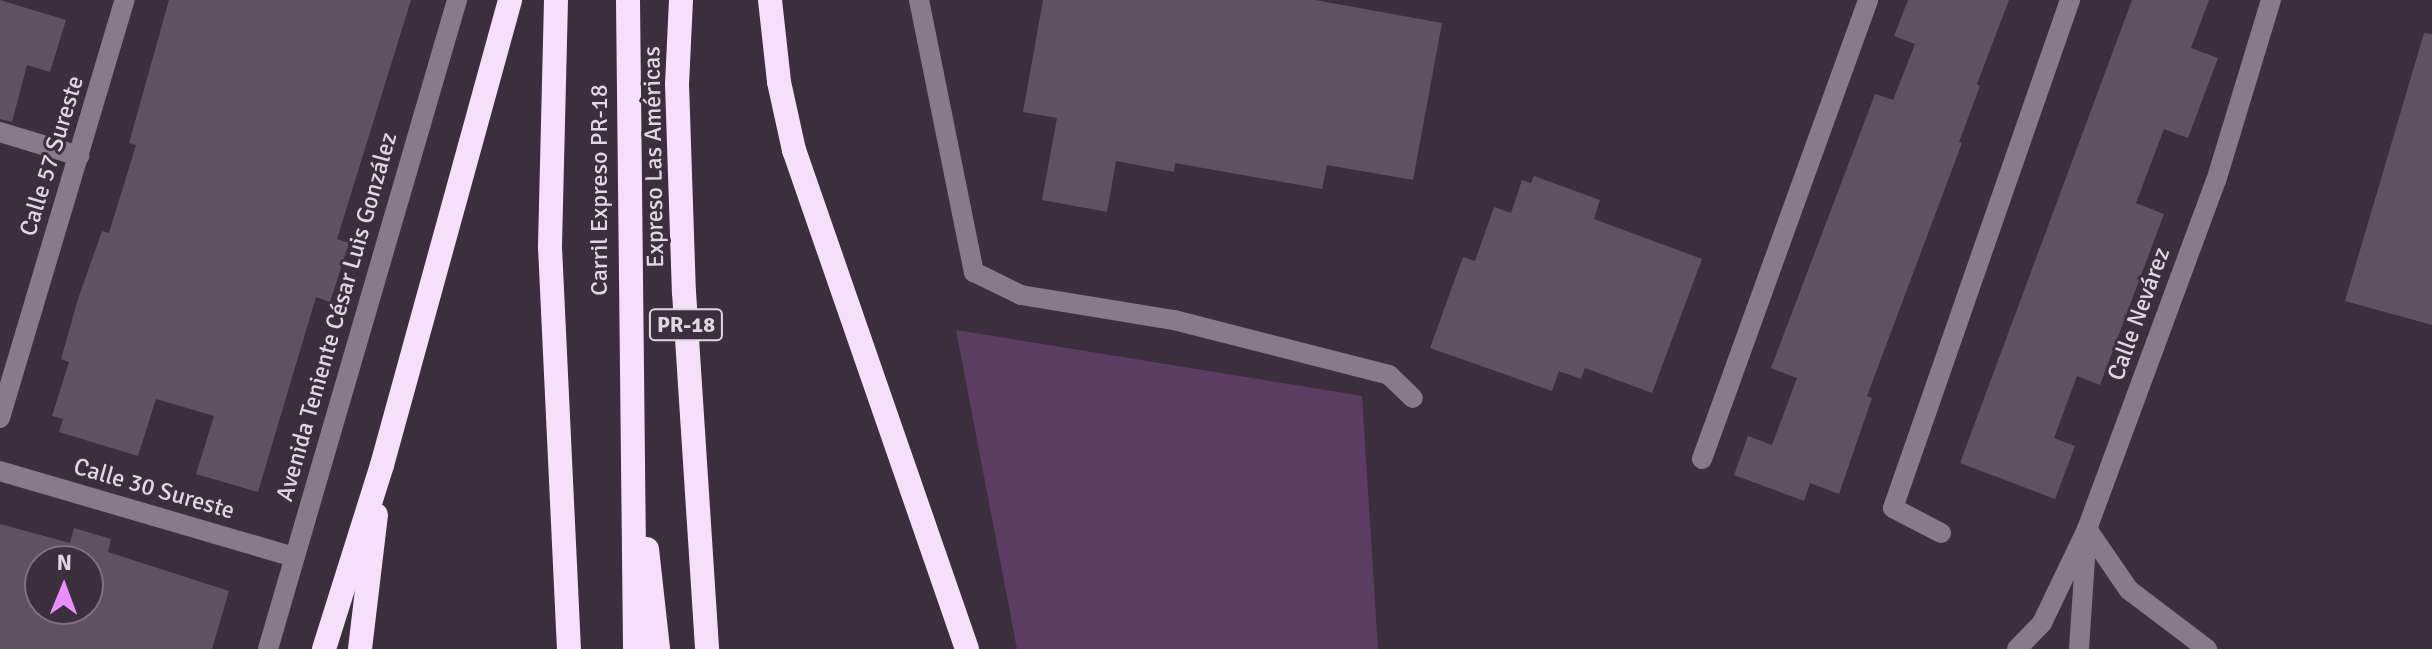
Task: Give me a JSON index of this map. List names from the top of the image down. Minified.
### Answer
{"streets":{"highway":["Expreso Las Américas","Carril Expreso PR-18","PR-18"],"street":["Calle 57 Sureste","Calle Nevárez","Avenida Teniente César Luis González","Calle 30 Sureste"]},"crossings":[["Avenida Teniente César Luis González","Calle 30 Sureste"]],"north":"top"}
